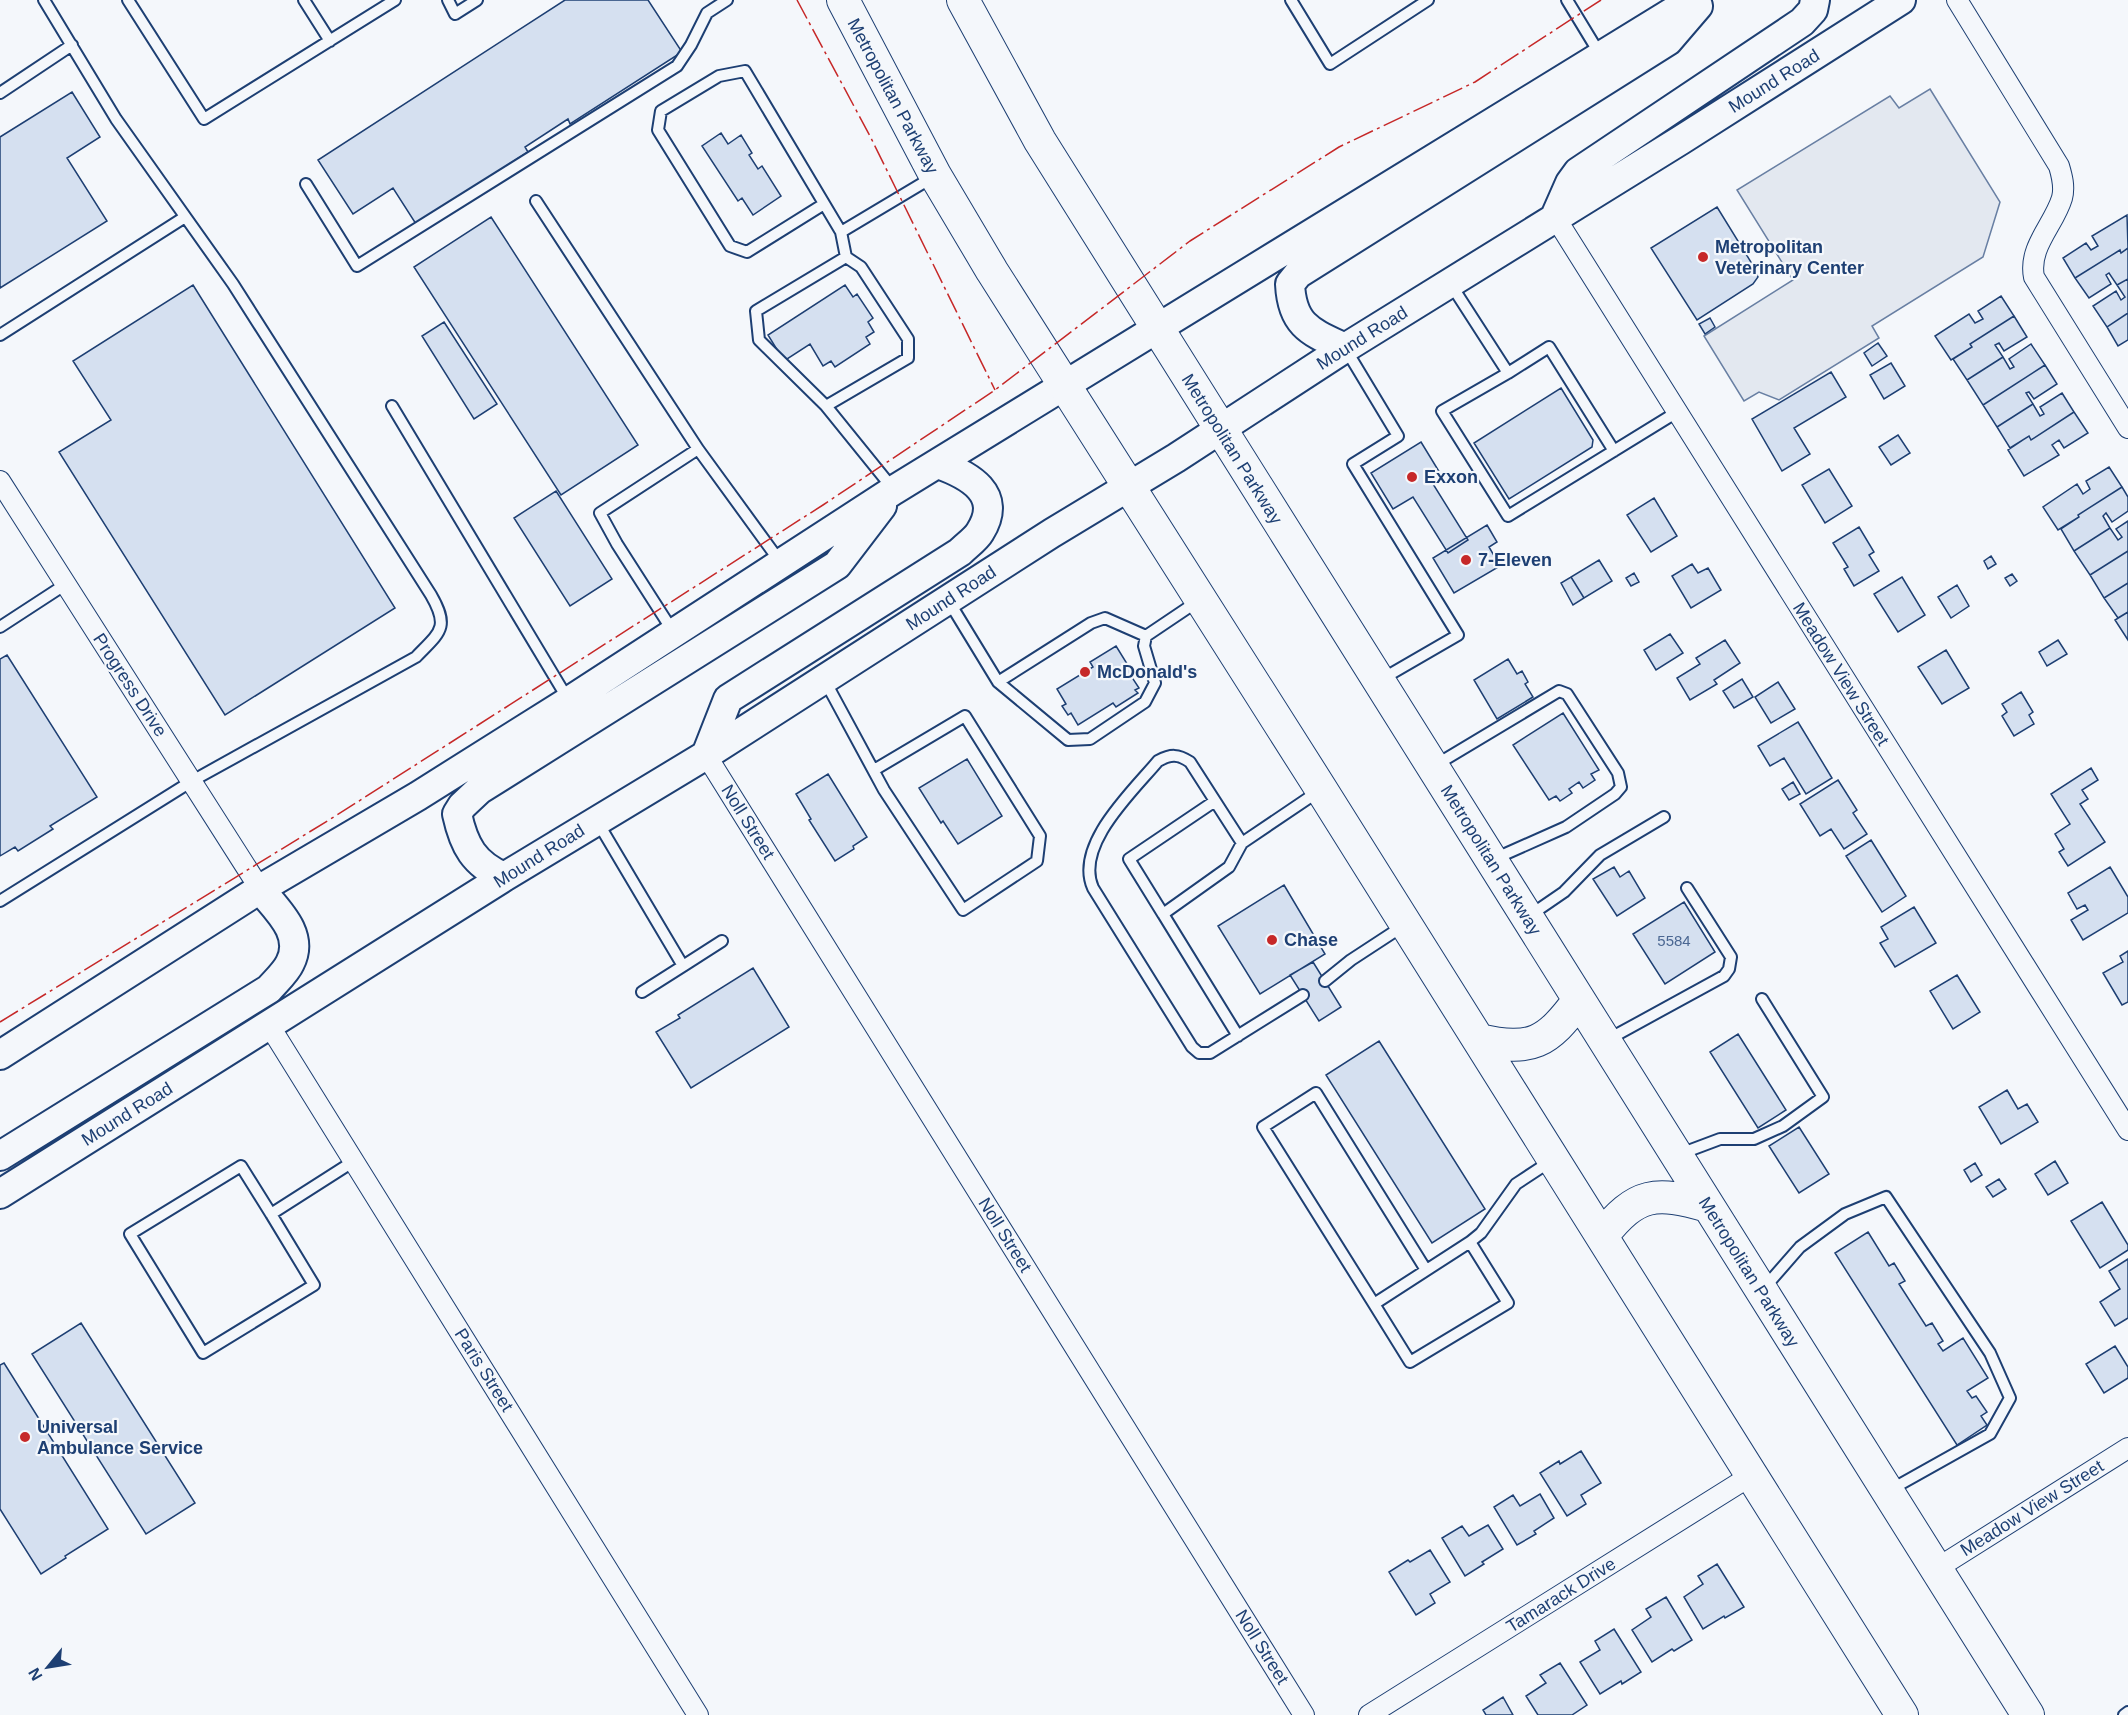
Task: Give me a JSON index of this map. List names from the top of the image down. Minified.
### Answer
{"streets":{"main road":["Mound Road","Metropolitan Parkway"],"street":["Meadow View Street","Progress Drive","Noll Street","Paris Street","Tamarack Drive"]},"crossings":[["Mound Road","Metropolitan Parkway"],["Mound Road","Meadow View Street"],["Mound Road","Noll Street"],["Mound Road","Paris Street"],["Metropolitan Parkway","Meadow View Street"],["Metropolitan Parkway","Tamarack Drive"]],"places":["Metropolitan Veterinary Center","Exxon","7-Eleven","McDonald's","Chase","Universal Ambulance Service"],"house_numbers":["5584"],"north":"bottom left"}
